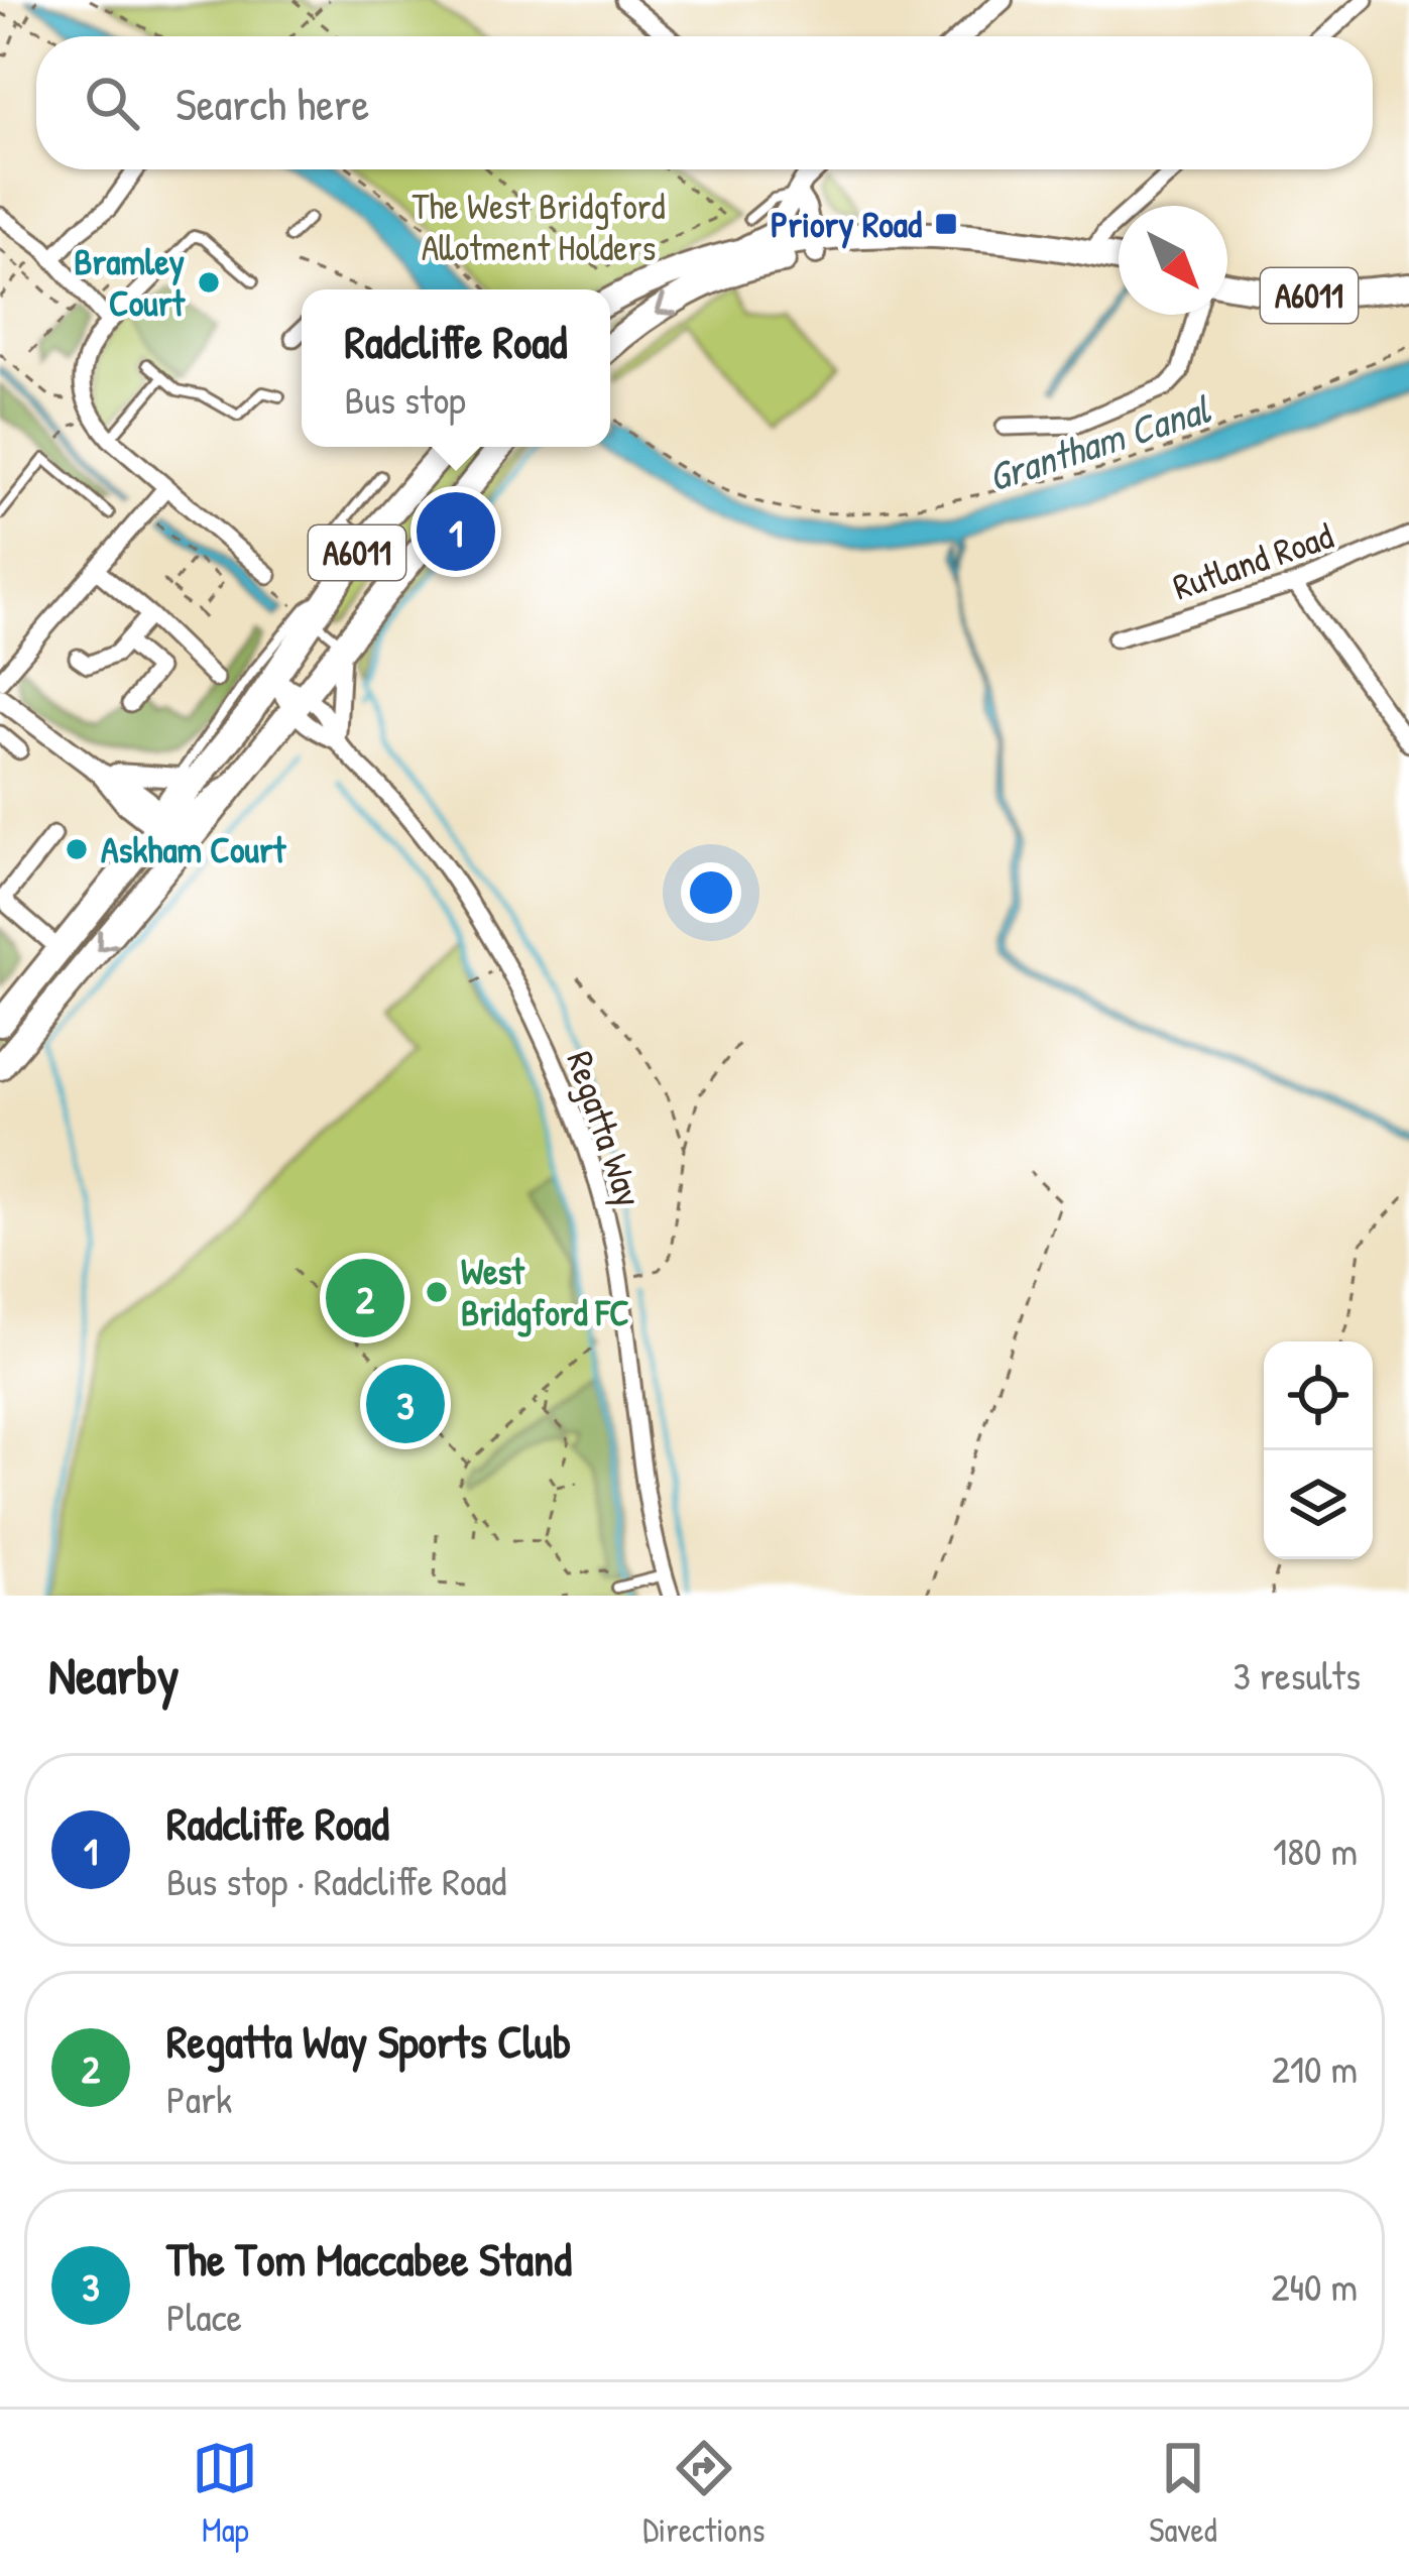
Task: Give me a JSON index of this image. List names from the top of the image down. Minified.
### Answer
{"streets":{"highway":["A6011"],"street":["Rutland Road","Regatta Way"]},"crossings":[["A6011","Regatta Way"]],"water":["Grantham Canal"],"parks":["The West Bridgford Allotment Holders"],"places":{"transit":["Priory Road"],"other":["Bramley Court","Askham Court","West Bridgford FC"]},"north":"bottom right","page":{"search":"Search here","popup":["Radcliffe Road","Bus stop"],"pins":["1","2","3"],"heading":["Nearby","3 results"],"list":[{"mark":"1","name":"Radcliffe Road","note":"Bus stop · Radcliffe Road","value":"180 m"},{"mark":"2","name":"Regatta Way Sports Club","note":"Park","value":"210 m"},{"mark":"3","name":"The Tom Maccabee Stand","note":"Place","value":"240 m"}],"nav":["Map","Directions","Saved"]}}
